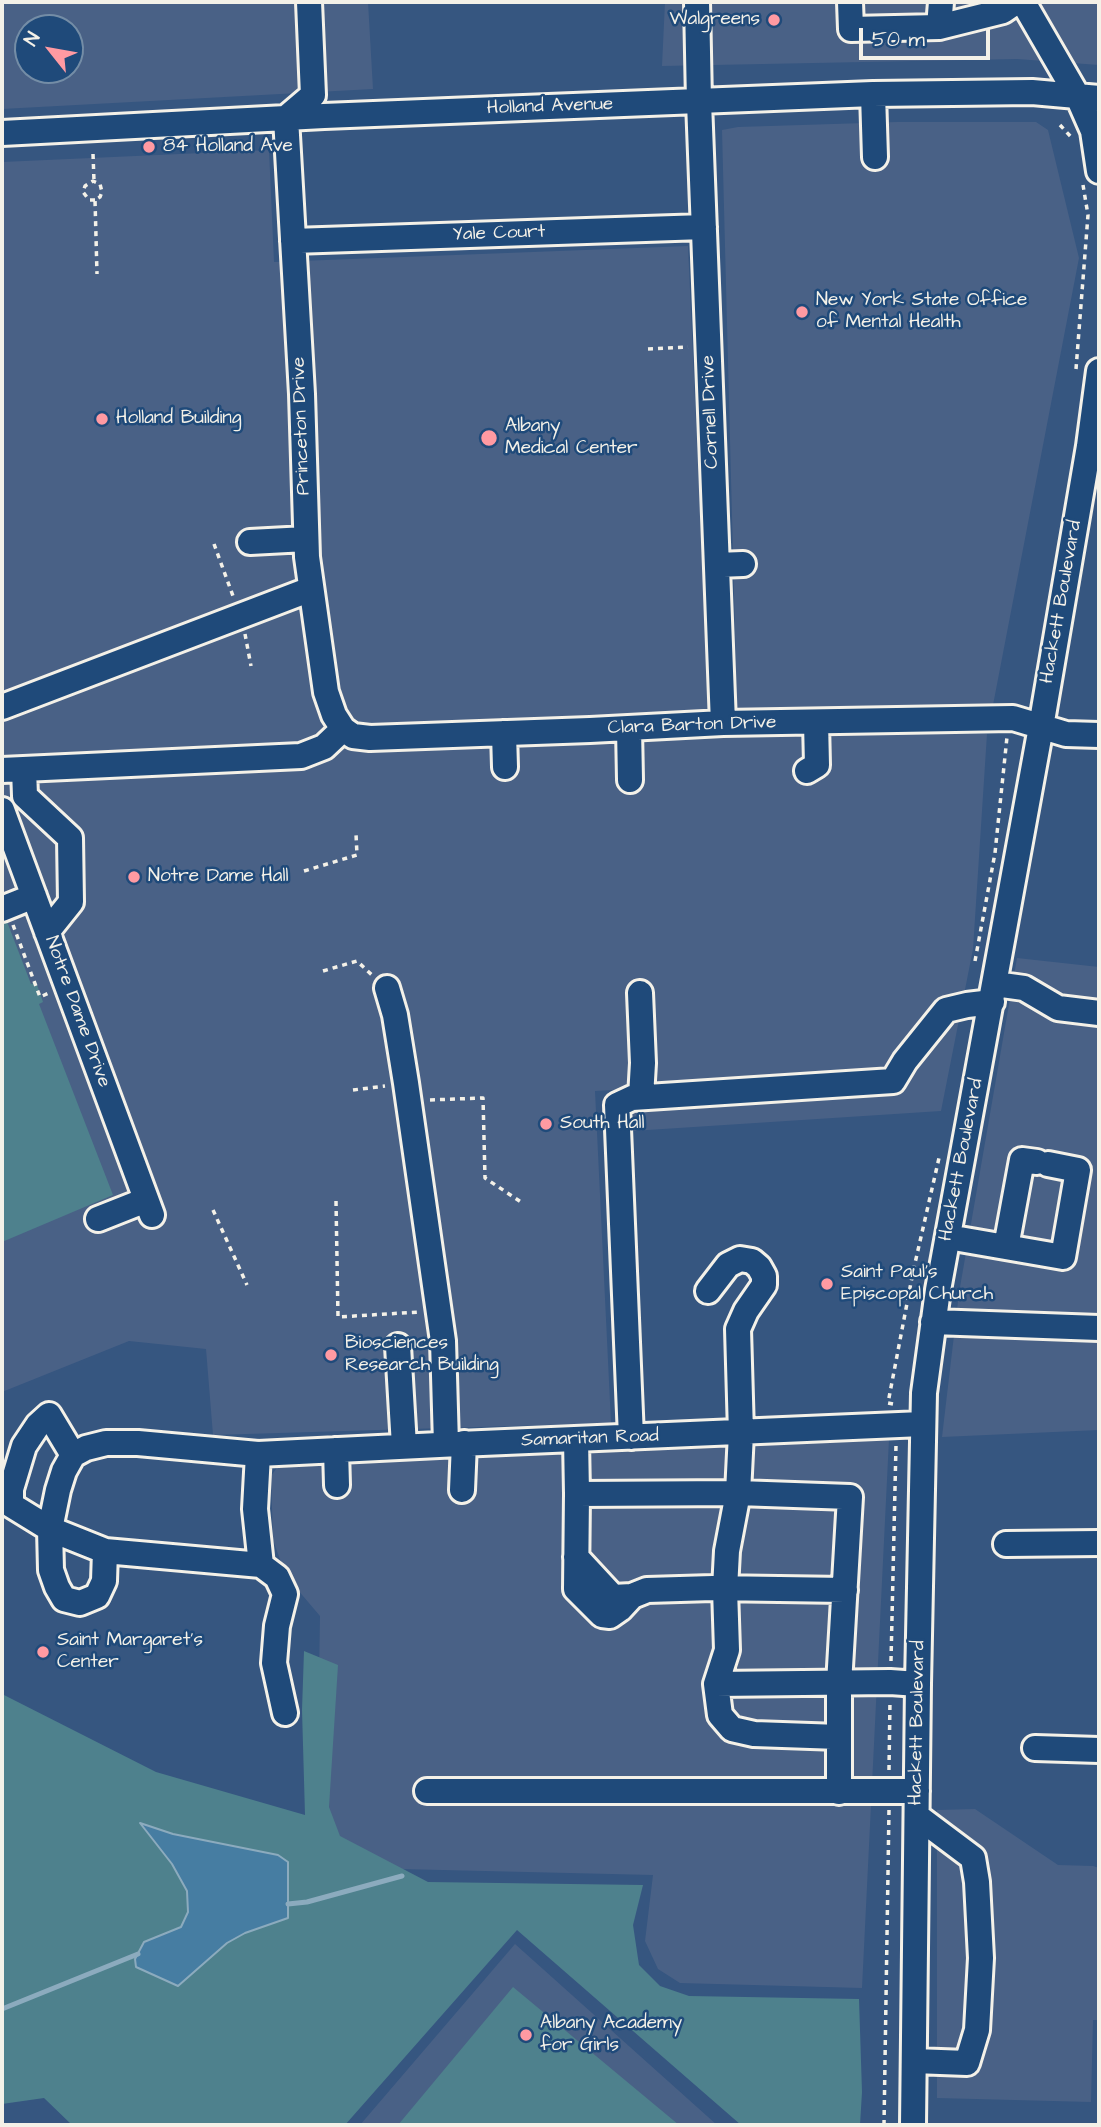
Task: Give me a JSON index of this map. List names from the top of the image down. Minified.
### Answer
{"streets":{"street":["Holland Avenue","Yale Court","Cornell Drive","Princeton Drive","Hackett Boulevard","Clara Barton Drive","Notre Dame Drive","Samaritan Road"]},"crossings":[["Holland Avenue","Cornell Drive"],["Holland Avenue","Princeton Drive"],["Yale Court","Cornell Drive"],["Yale Court","Princeton Drive"],["Cornell Drive","Clara Barton Drive"],["Princeton Drive","Clara Barton Drive"],["Hackett Boulevard","Clara Barton Drive"],["Hackett Boulevard","Samaritan Road"]],"places":["Walgreens","84 Holland Ave","New York State Office of Mental Health","Holland Building","Albany Medical Center","Notre Dame Hall","South Hall","Saint Paul's Episcopal Church","Biosciences Research Building","Saint Margaret's Center","Albany Academy for Girls"],"scale_bar":"50 m","north":"top left"}
